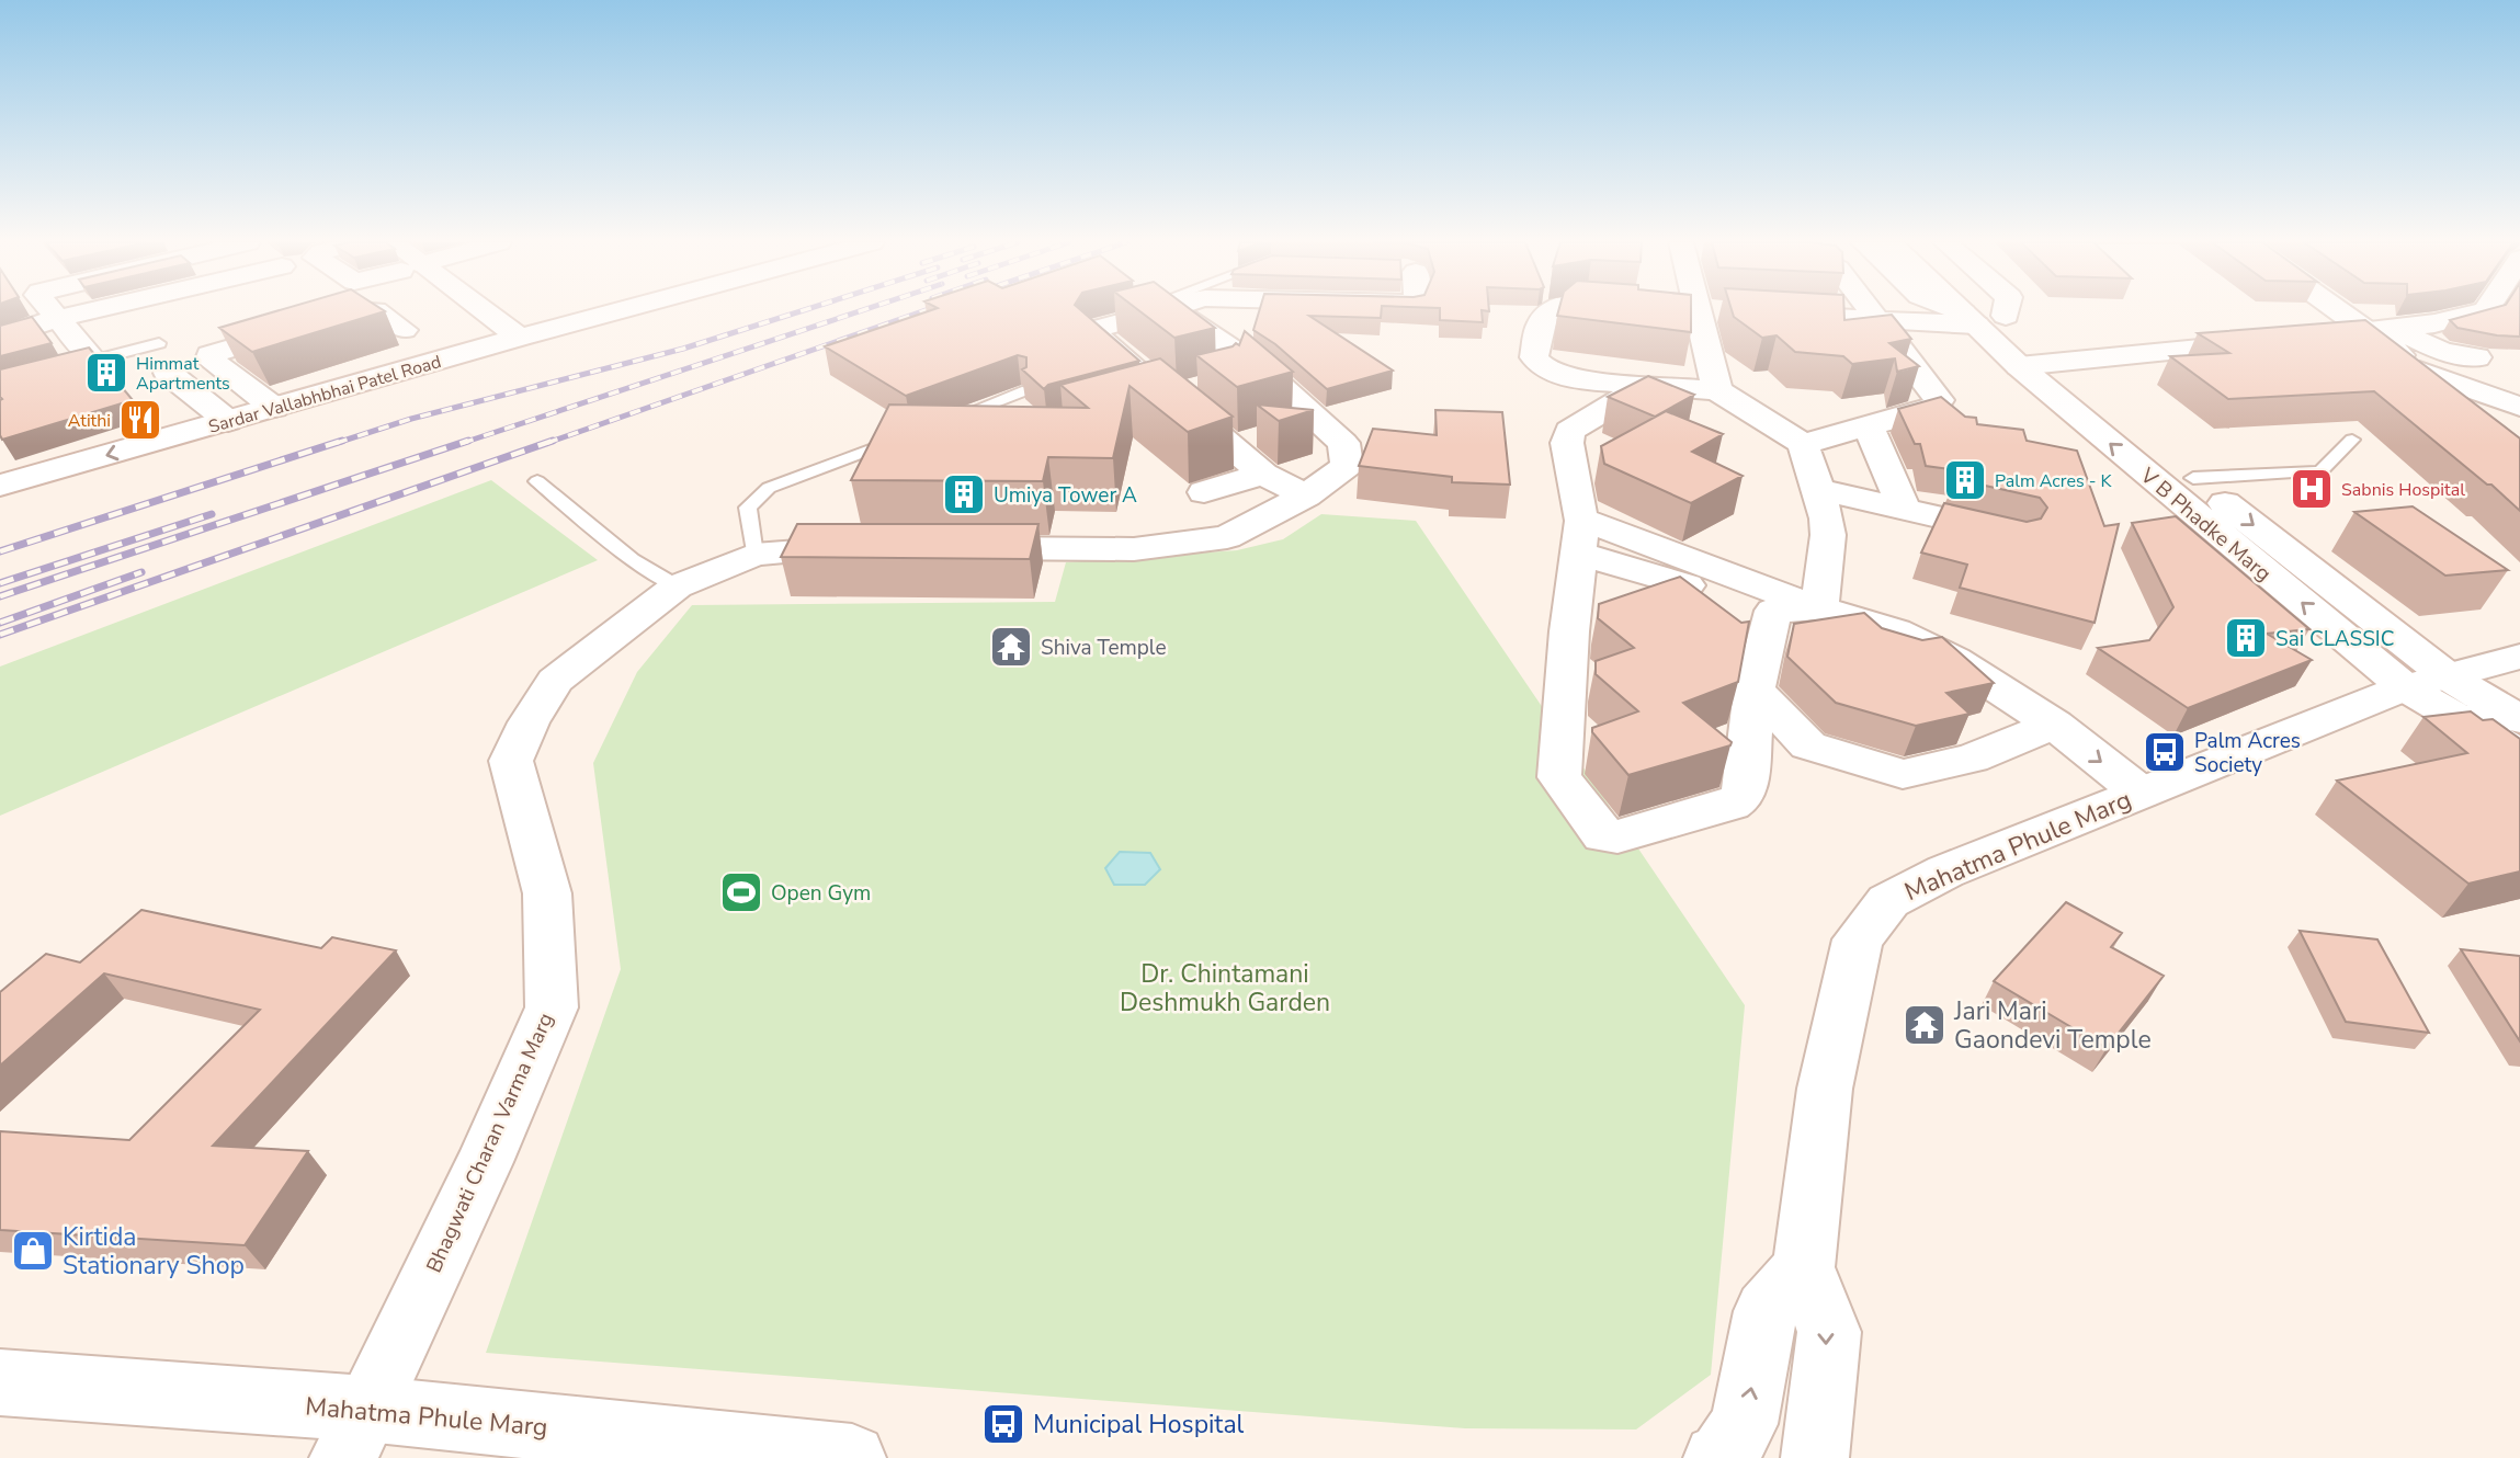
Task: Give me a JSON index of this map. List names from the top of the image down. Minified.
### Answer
{"streets":{"street":["Sardar Vallabhbhai Patel Road","V B Phadke Marg","Mahatma Phule Marg","Bhagwati Charan Varma Marg"]},"crossings":[["V B Phadke Marg","Mahatma Phule Marg"],["Mahatma Phule Marg","Bhagwati Charan Varma Marg"]],"parks":["Dr. Chintamani Deshmukh Garden"],"places":{"building":["Himmat Apartments","Palm Acres - K","Umiya Tower A","Sai CLASSIC"],"restaurant":["Atithi"],"hospital":["Sabnis Hospital"],"temple":["Shiva Temple","Jari Mari Gaondevi Temple"],"bus stop":["Palm Acres Society","Municipal Hospital"],"sports":["Open Gym"],"shop":["Kirtida Stationary Shop"]}}
